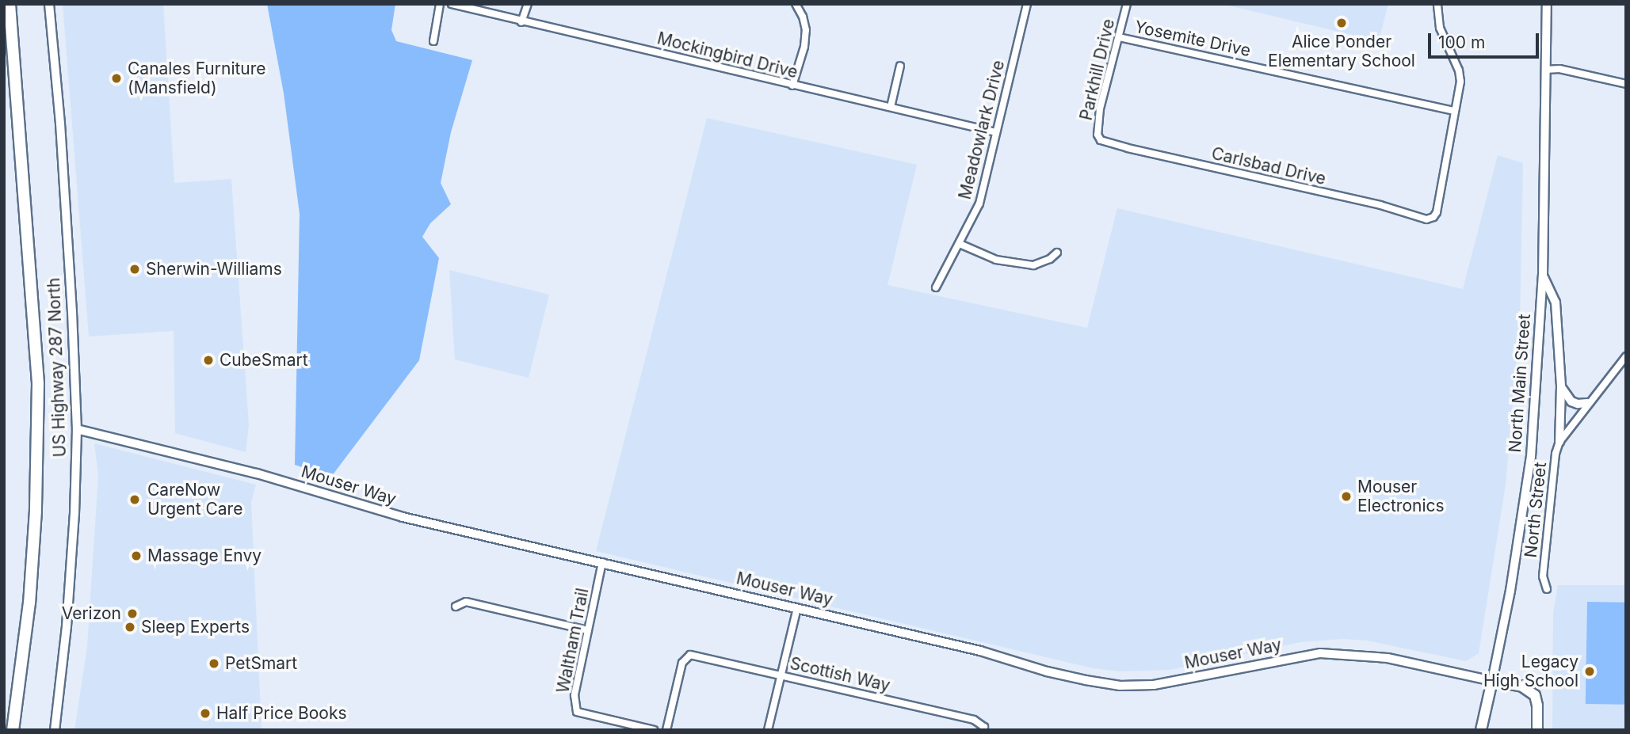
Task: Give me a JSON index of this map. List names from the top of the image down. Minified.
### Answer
{"streets":{"main road":["US Highway 287 North","North Main Street"],"street":["Yosemite Drive","Mockingbird Drive","Parkhill Drive","Meadowlark Drive","Carlsbad Drive","Mouser Way","North Street","Waltham Trail","Scottish Way"]},"crossings":[["Yosemite Drive","Parkhill Drive"],["Yosemite Drive","Carlsbad Drive"],["Mockingbird Drive","Meadowlark Drive"],["Parkhill Drive","Carlsbad Drive"],["US Highway 287 North","Mouser Way"],["North Main Street","Mouser Way"],["Mouser Way","Waltham Trail"]],"places":["Alice Ponder Elementary School","Canales Furniture (Mansfield)","Sherwin-Williams","CubeSmart","Mouser Electronics","CareNow Urgent Care","Massage Envy","Verizon","Sleep Experts","PetSmart","Legacy High School","Half Price Books"],"scale_bar":"100 m"}
